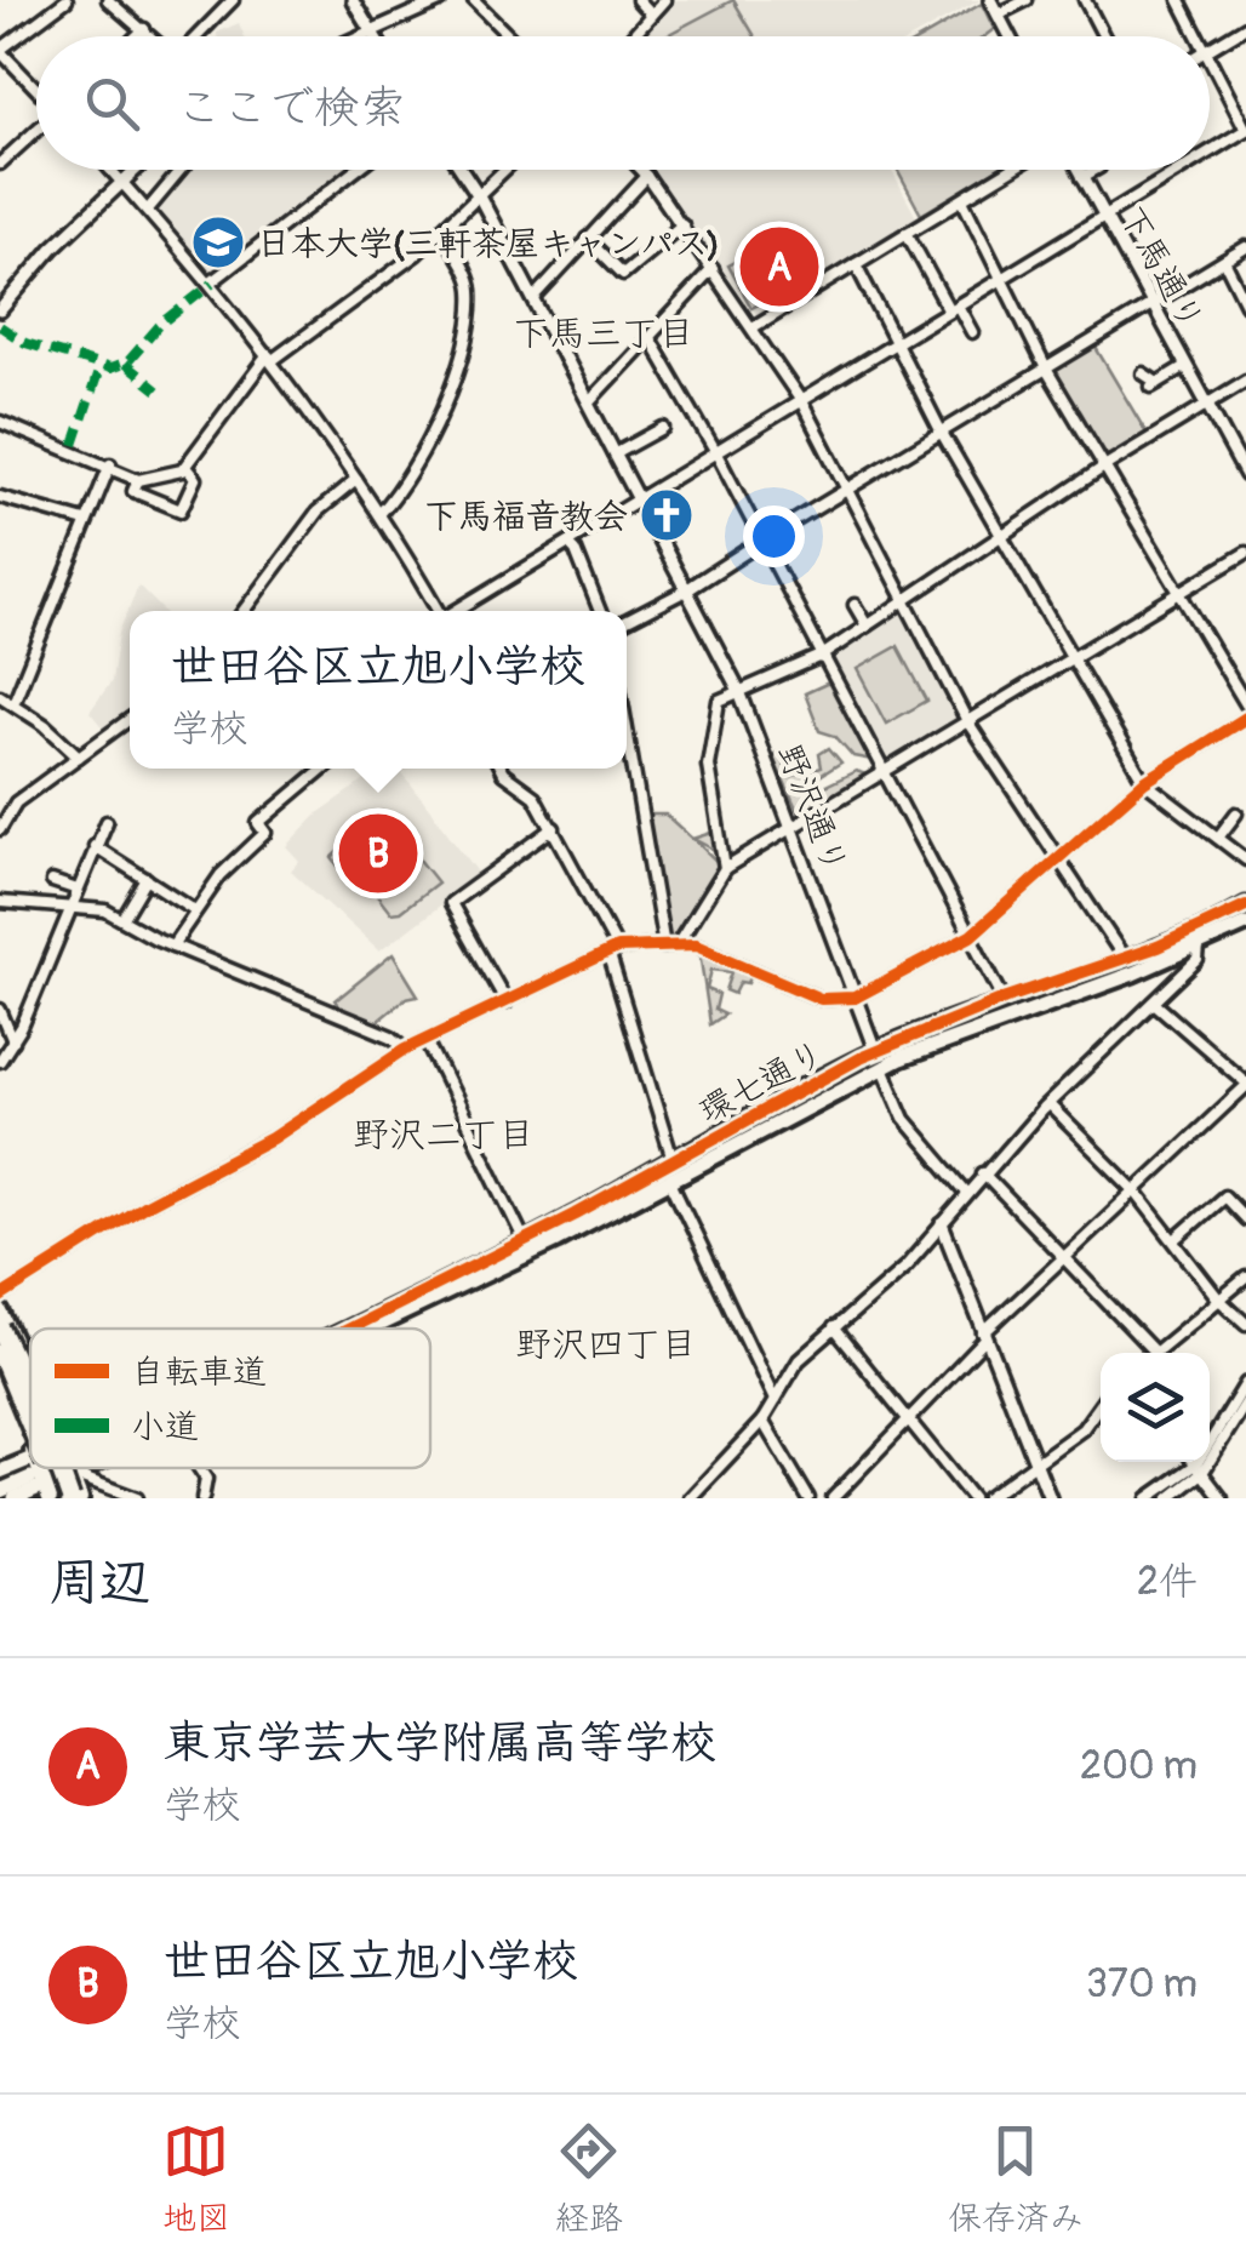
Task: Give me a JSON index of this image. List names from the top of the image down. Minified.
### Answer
{"streets":{"main road":["環七通り"],"street":["下馬通り","野沢通り"]},"crossings":[["野沢通り","環七通り"]],"districts":["下馬三丁目","野沢二丁目","野沢四丁目"],"places":{"school or university":["日本大学(三軒茶屋キャンパス)"],"church":["下馬福音教会"]},"legend":["自転車道","小道"],"page":{"search":"ここで検索","pins":["A","B"],"popup":["世田谷区立旭小学校","学校"],"heading":["周辺","2件"],"list":[{"mark":"A","name":"東京学芸大学附属高等学校","note":"学校","value":"200 m"},{"mark":"B","name":"世田谷区立旭小学校","note":"学校","value":"370 m"}],"nav":["地図","経路","保存済み"]}}
